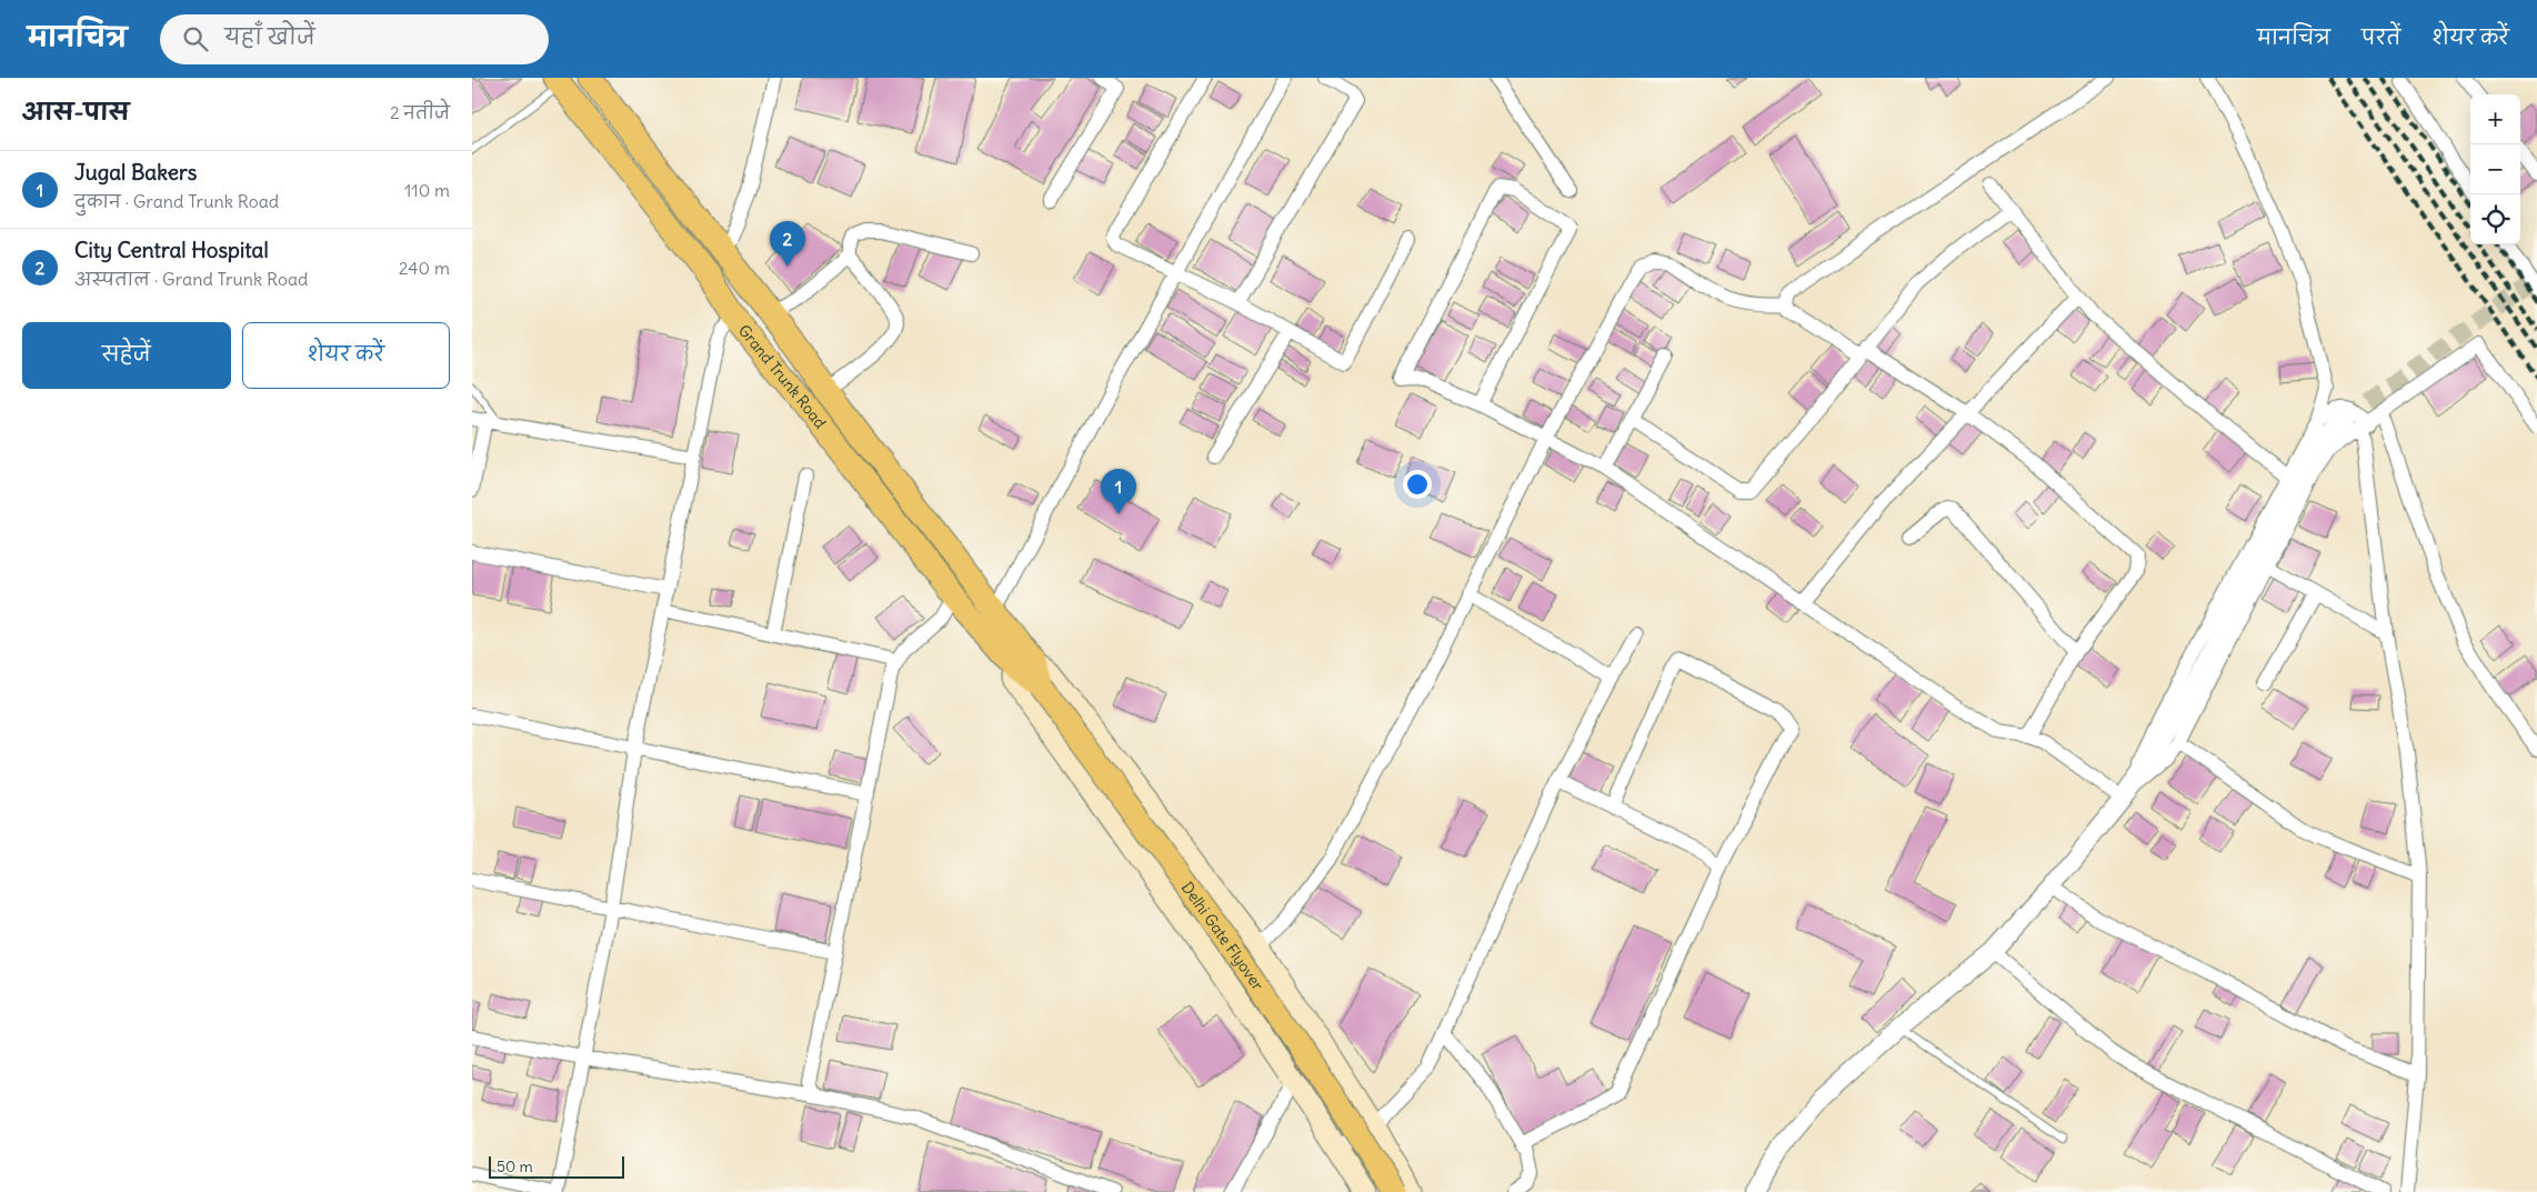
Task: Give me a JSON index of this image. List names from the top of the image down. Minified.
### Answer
{"streets":{"highway":["Grand Trunk Road","Delhi Gate Flyover"]},"crossings":[["Grand Trunk Road","Delhi Gate Flyover"]],"scale_bar":"50 m","page":{"header":"मानचित्र","search":"यहाँ खोजें","nav":["मानचित्र","परतें","शेयर करें"],"heading":["आस-पास","2 नतीजे"],"map_buttons":["+","−"],"list":[{"mark":"1","name":"Jugal Bakers","note":"दुकान · Grand Trunk Road","value":"110 m"},{"mark":"2","name":"City Central Hospital","note":"अस्पताल · Grand Trunk Road","value":"240 m"}],"pins":["2","1"],"buttons":["सहेजें","शेयर करें"],"scale":"50 m"}}
